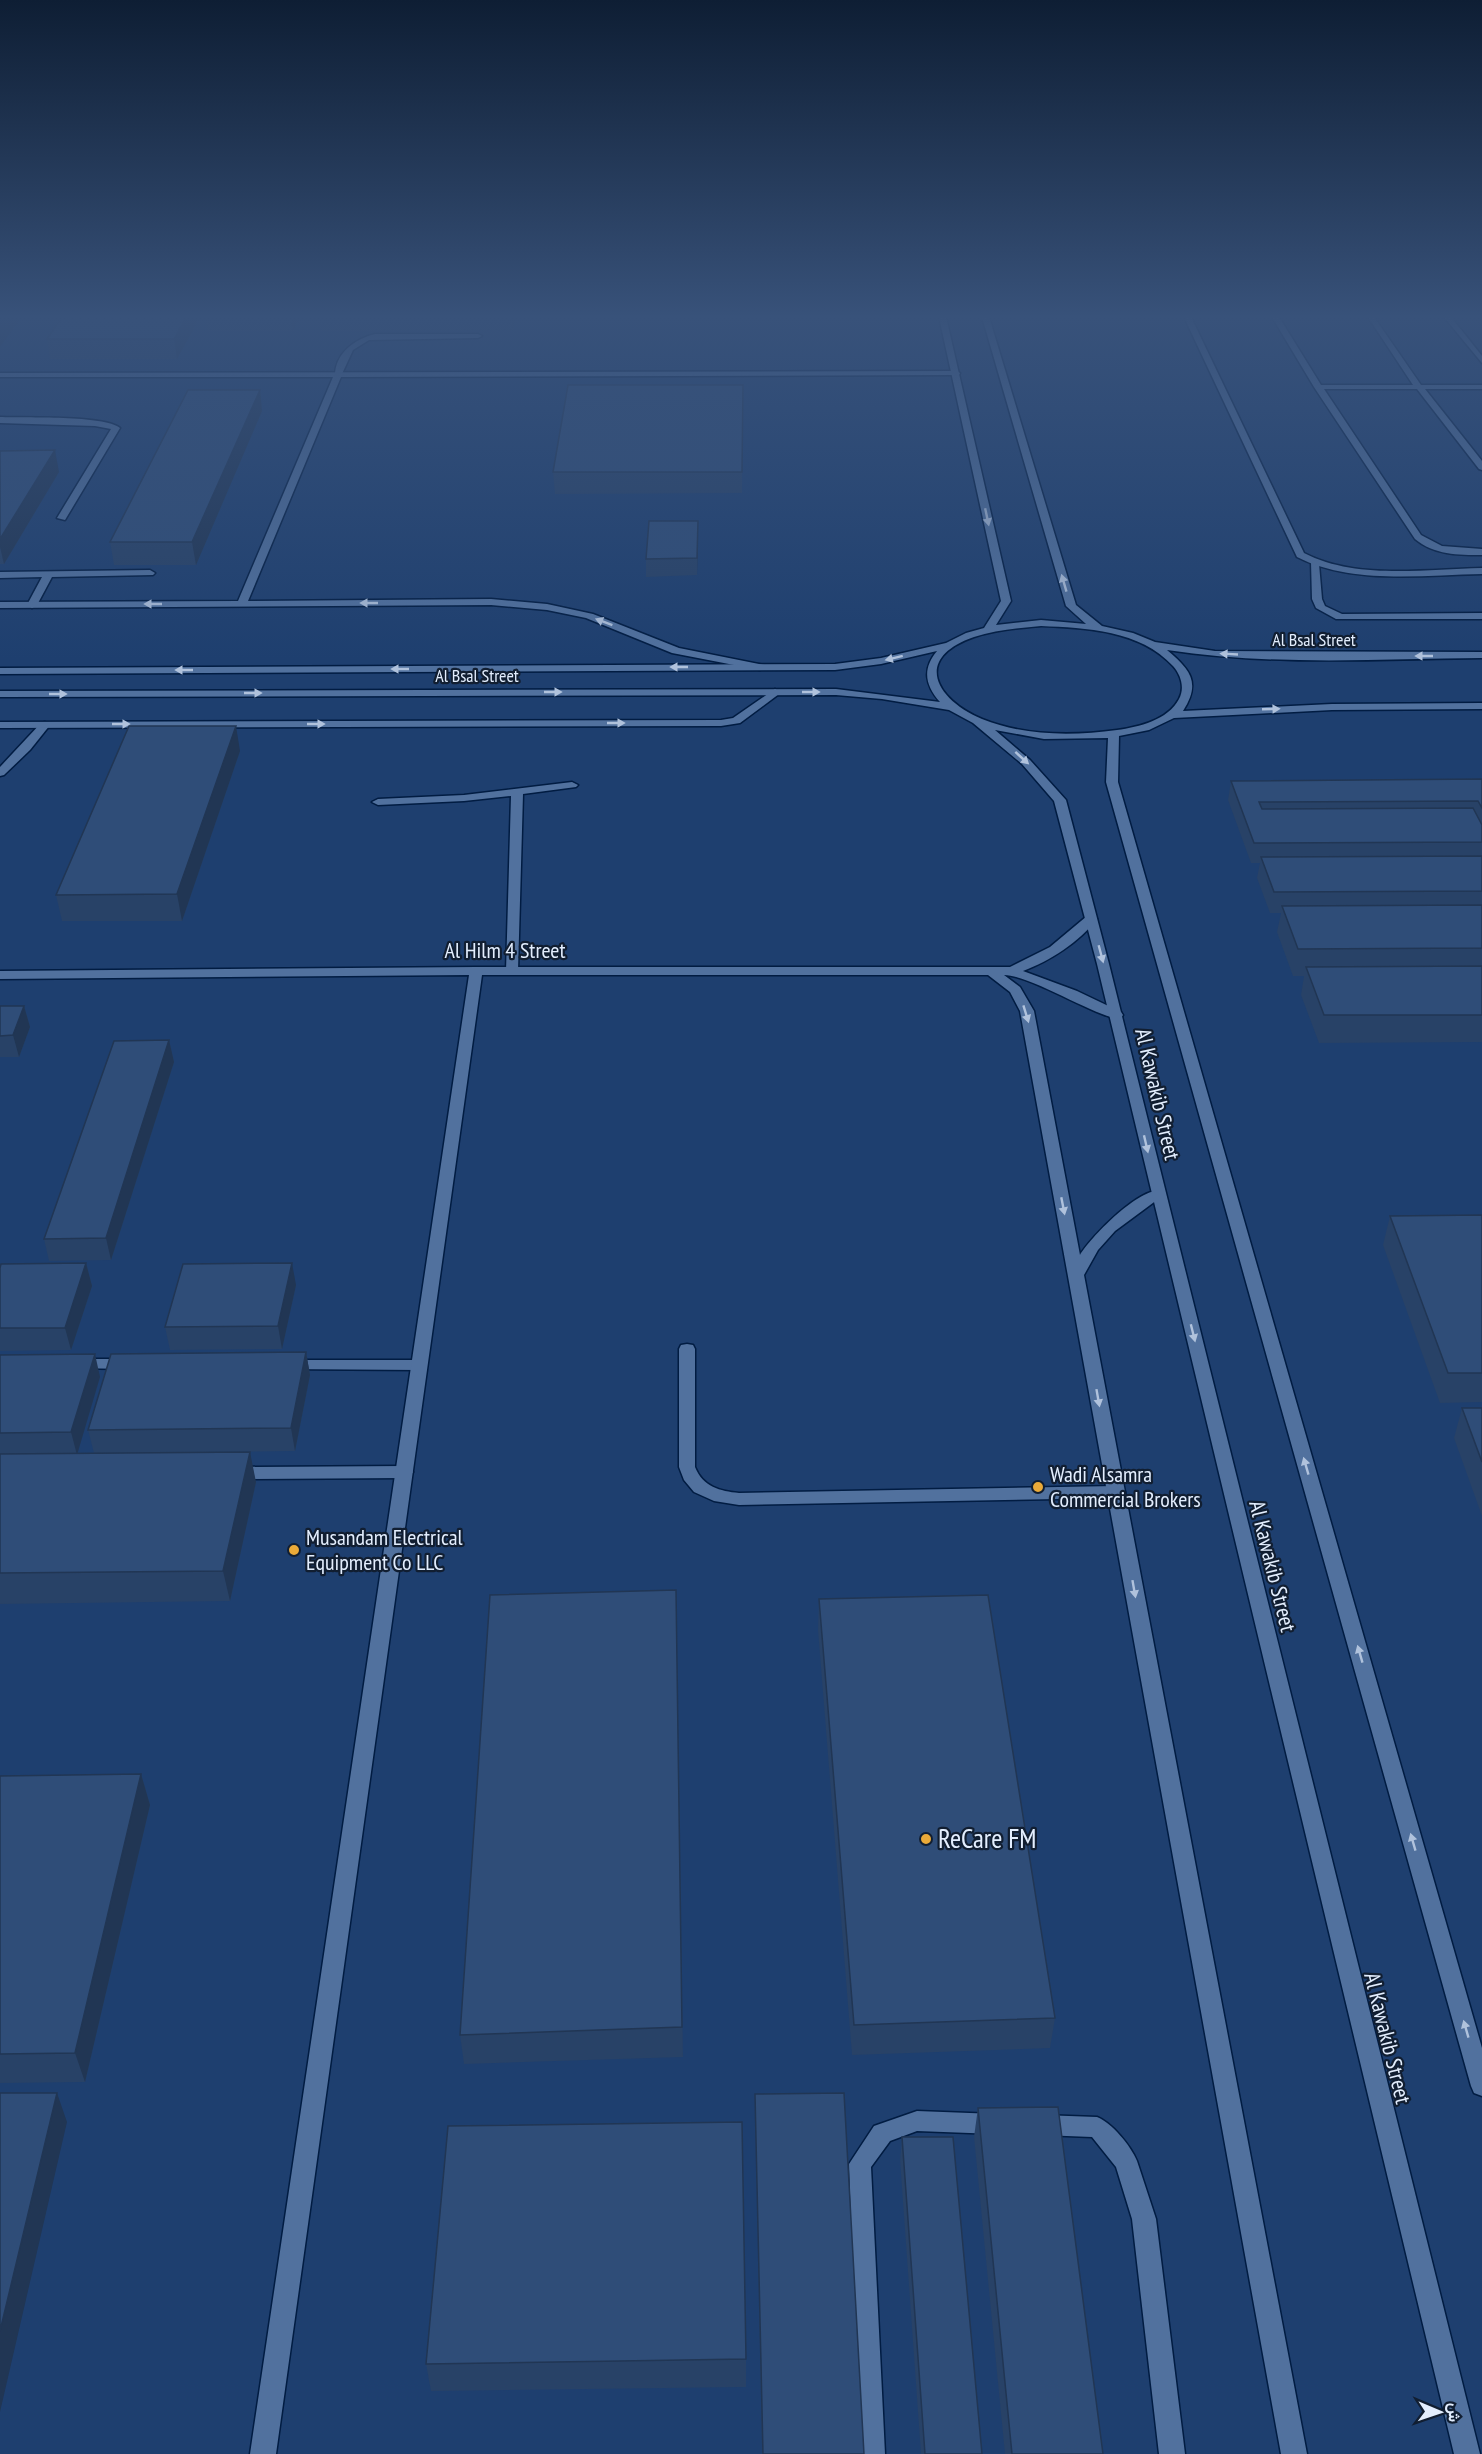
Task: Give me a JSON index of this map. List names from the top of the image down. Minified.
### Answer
{"streets":{"street":["Al Bsal Street","Al Hilm 4 Street","Al Kawakib Street"]},"crossings":[["Al Hilm 4 Street","Al Kawakib Street"]],"places":["Wadi Alsamra Commercial Brokers","Musandam Electrical Equipment Co LLC","ReCare FM"],"north":"right"}
